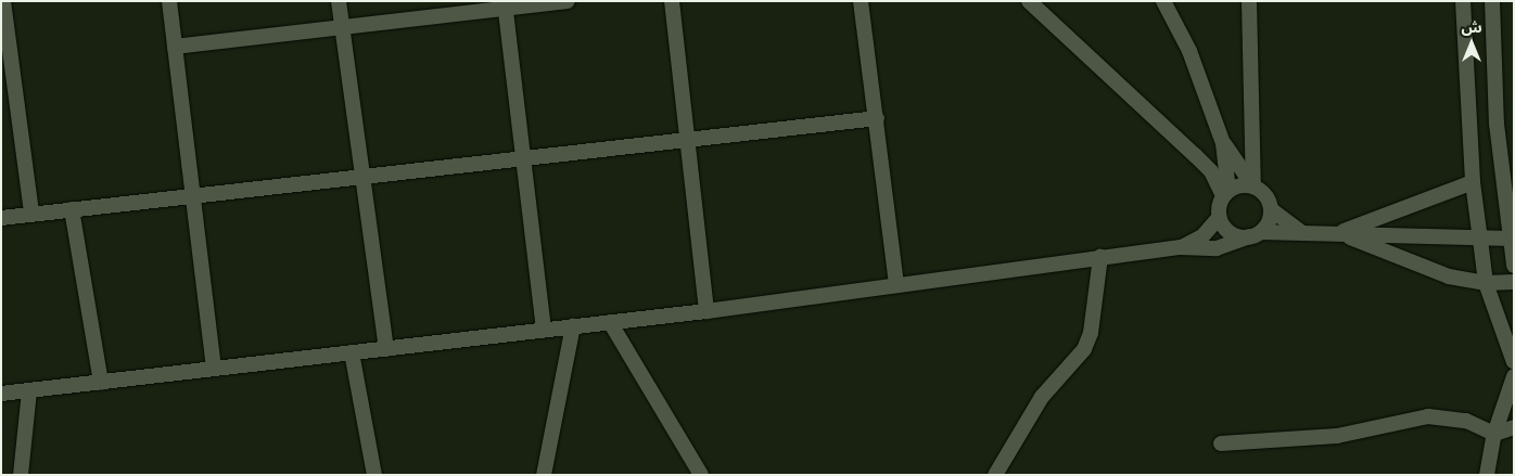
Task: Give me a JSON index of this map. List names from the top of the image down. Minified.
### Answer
{"north":"top"}
